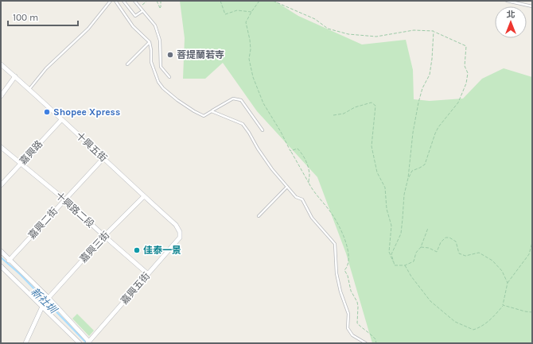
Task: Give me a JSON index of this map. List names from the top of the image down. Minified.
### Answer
{"streets":{"street":["十興五街","嘉興路","十興路二段","嘉興二街","嘉興三街","嘉興五街"]},"crossings":[["十興五街","嘉興路"],["十興五街","嘉興二街"],["十興五街","嘉興三街"],["十興五街","嘉興五街"],["嘉興路","十興路二段"],["十興路二段","嘉興二街"],["十興路二段","嘉興三街"],["十興路二段","嘉興五街"]],"water":["新社圳"],"places":["菩提蘭若寺","Shopee Xpress","佳泰一景"],"scale_bar":"100 m","north":"top"}
